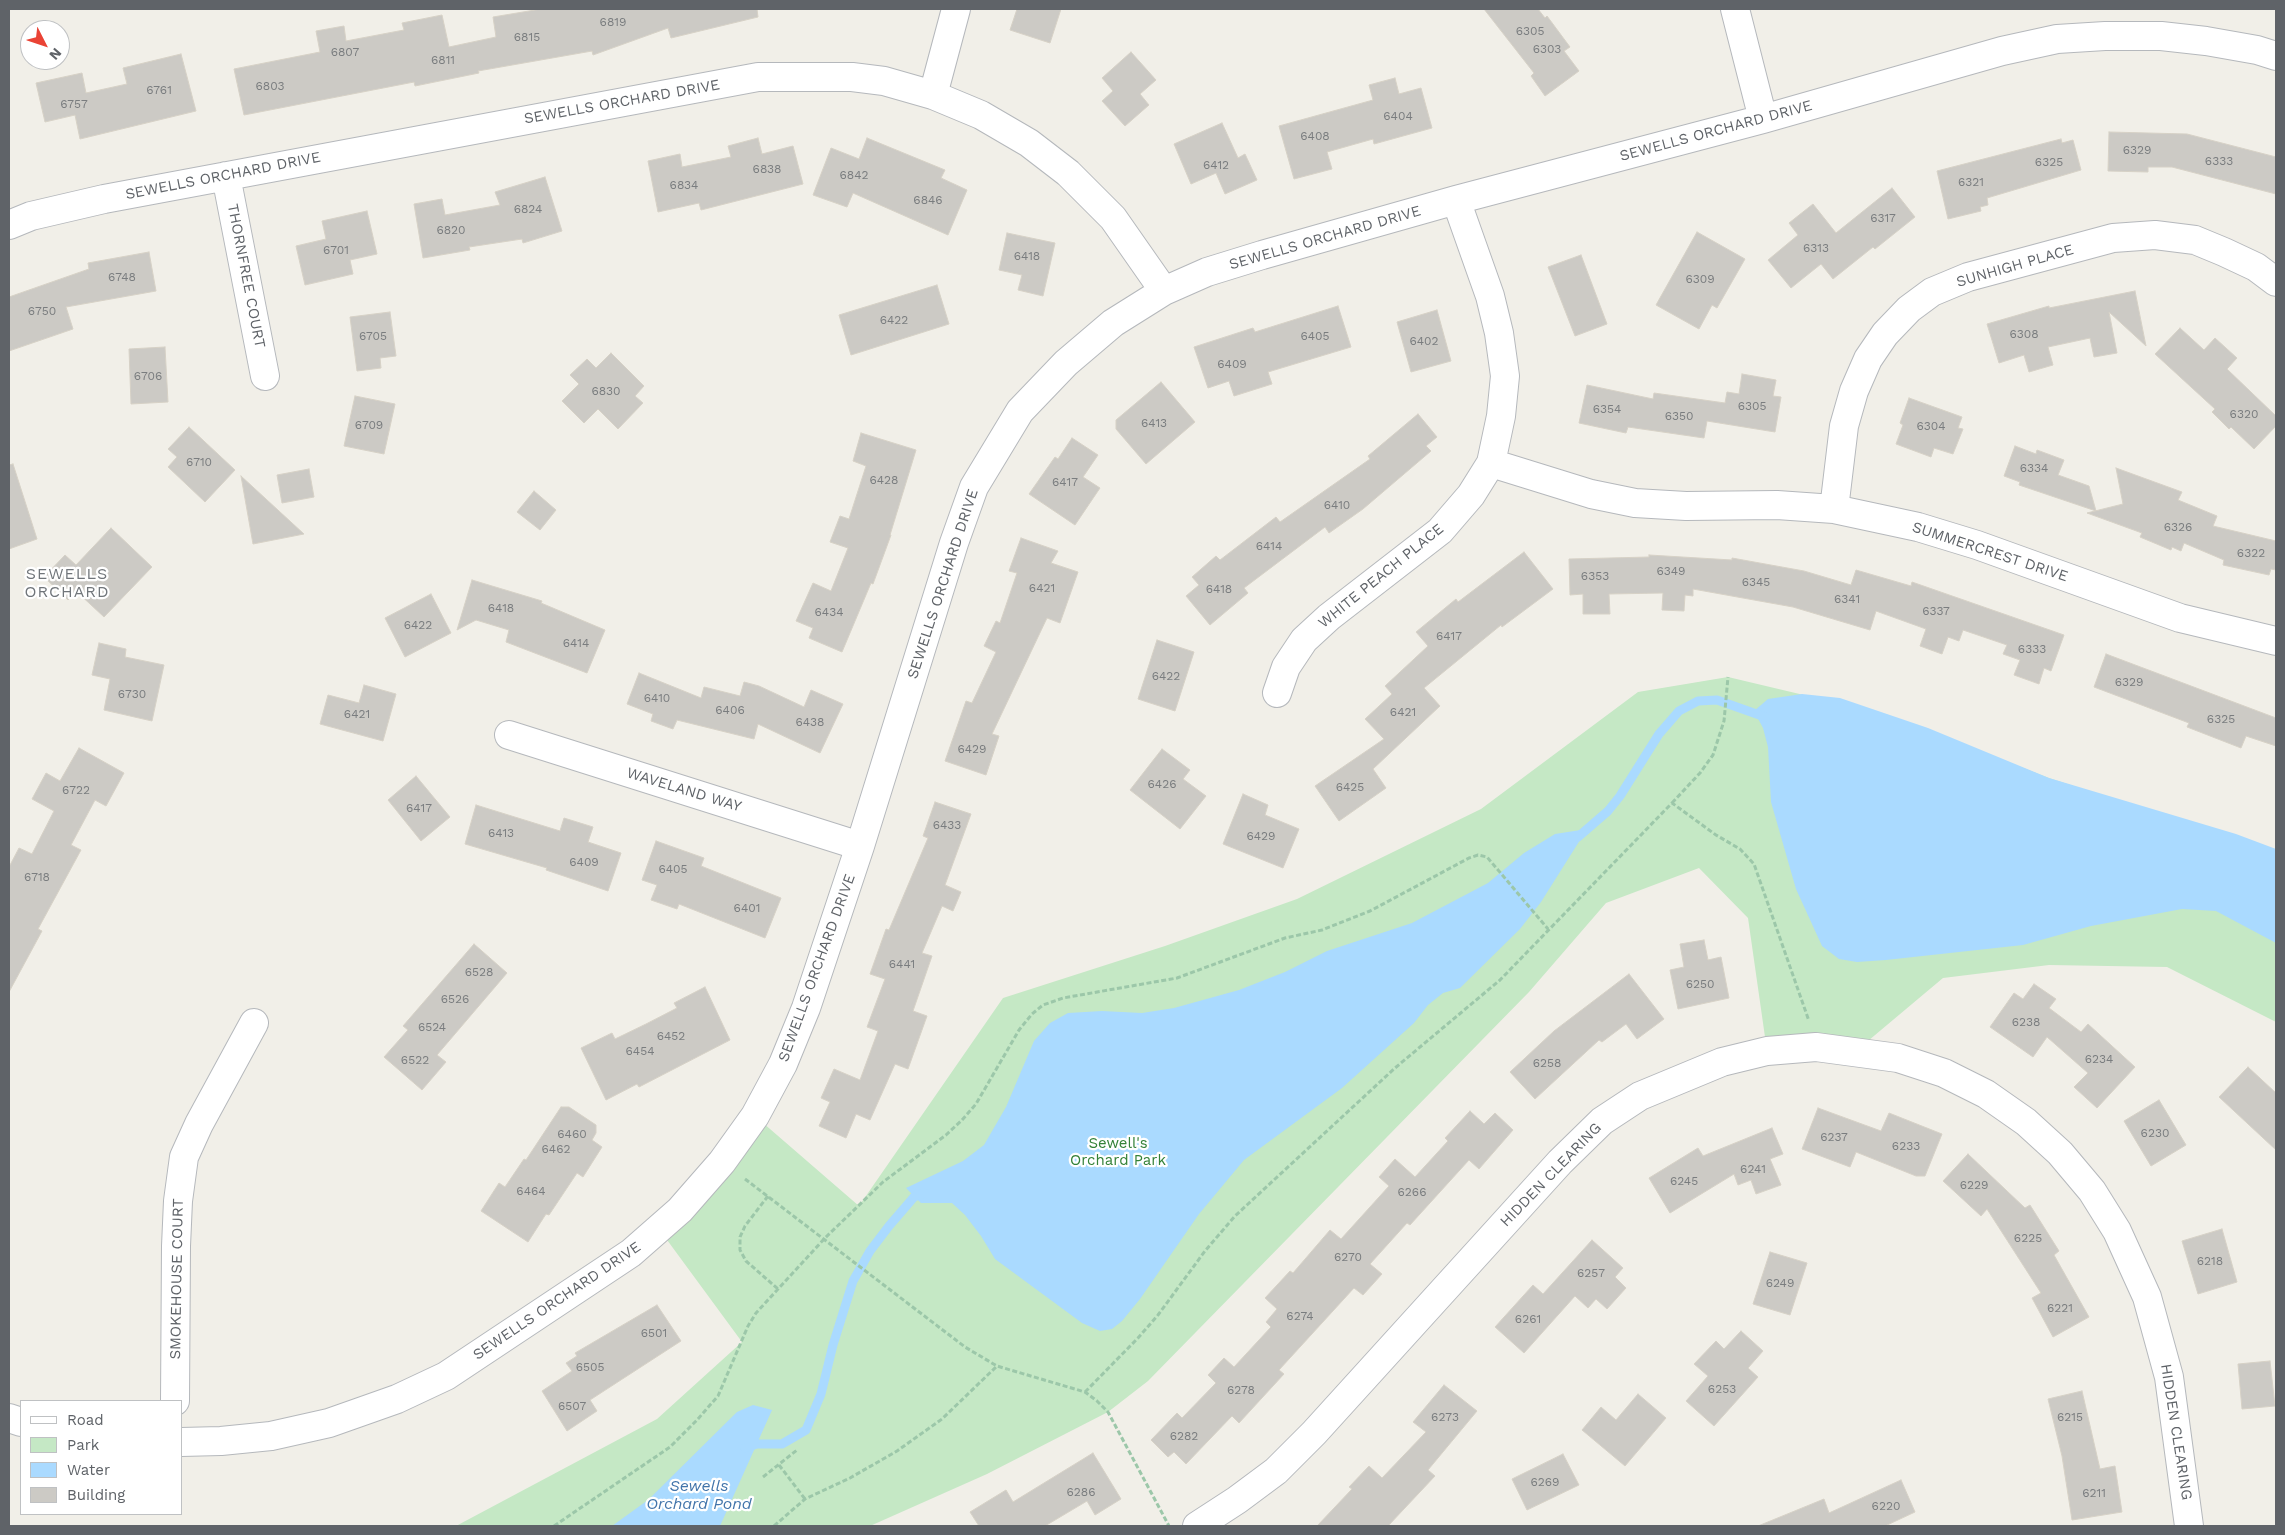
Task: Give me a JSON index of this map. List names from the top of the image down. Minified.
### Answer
{"streets":{"street":["SEWELLS ORCHARD DRIVE","SUNHIGH PLACE","THORNFREE COURT","SUMMERCREST DRIVE","WHITE PEACH PLACE","WAVELAND WAY","HIDDEN CLEARING","SMOKEHOUSE COURT"]},"crossings":[["SEWELLS ORCHARD DRIVE","THORNFREE COURT"],["SEWELLS ORCHARD DRIVE","WHITE PEACH PLACE"],["SEWELLS ORCHARD DRIVE","WAVELAND WAY"],["SUNHIGH PLACE","SUMMERCREST DRIVE"],["SUMMERCREST DRIVE","WHITE PEACH PLACE"]],"districts":["SEWELLS ORCHARD"],"water":["Sewells Orchard Pond"],"parks":["Sewell's Orchard Park"],"house_numbers":["6819","6305","6815","6303","6807","6811","6803","6761","6757","6404","6408","6329","6333","6325","6412","6838","6842","6321","6834","6846","6824","6317","6820","6313","6701","6418","6748","6309","6750","6422","6308","6705","6405","6402","6409","6706","6830","6305","6354","6320","6350","6413","6709","6304","6710","6334","6428","6417","6410","6326","6414","6322","6349","6353","6345","6421","6418","6341","6418","6337","6434","6422","6417","6414","6333","6422","6329","6730","6410","6406","6421","6421","6325","6438","6429","6426","6425","6722","6417","6433","6413","6429","6409","6405","6718","6401","6441","6528","6250","6526","6238","6524","6452","6454","6234","6522","6258","6230","6460","6237","6233","6462","6241","6245","6229","6464","6266","6225","6270","6218","6257","6249","6221","6274","6261","6501","6505","6253","6278","6507","6273","6215","6282","6269","6286","6211","6220"],"legend":["Road","Park","Water","Building"],"north":"bottom right"}
